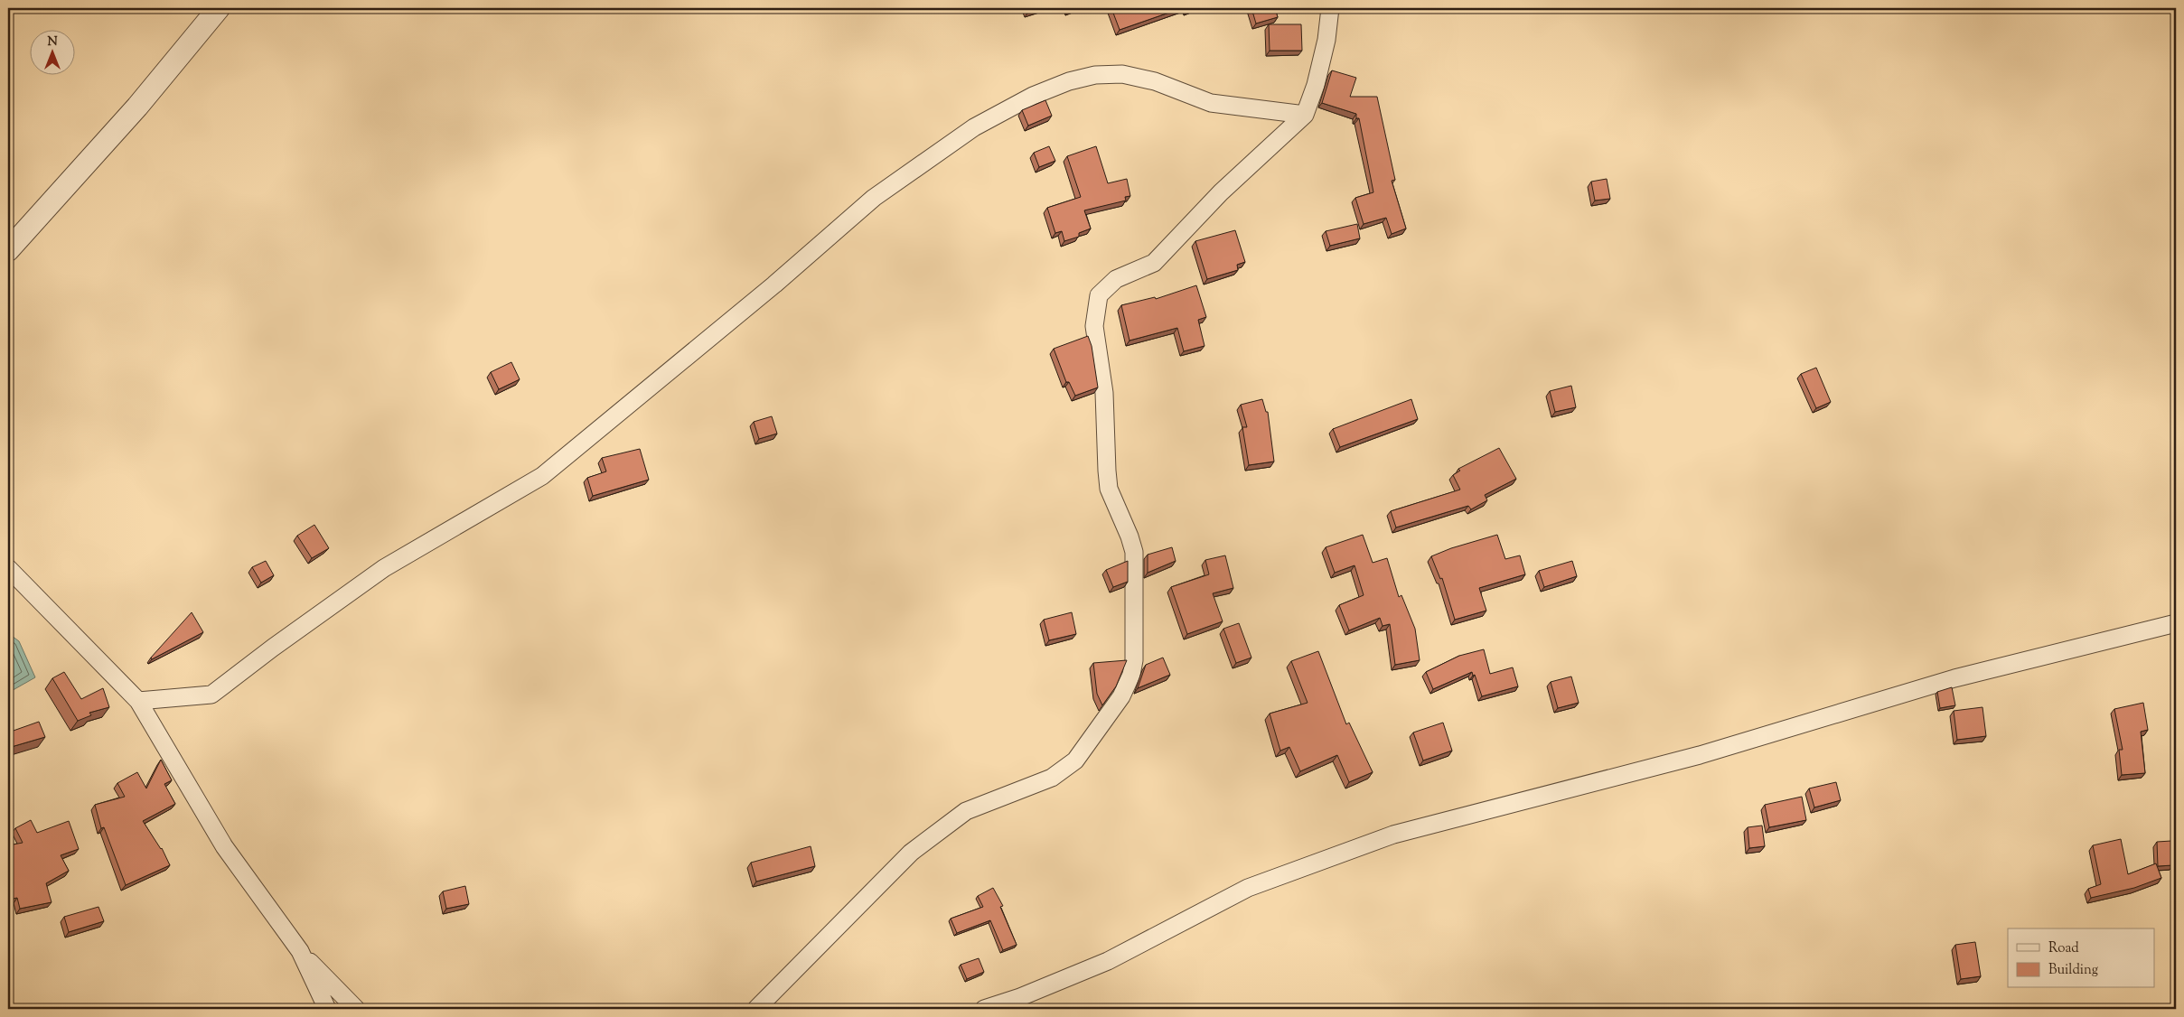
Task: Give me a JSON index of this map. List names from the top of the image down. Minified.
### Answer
{"legend":["Road","Building"],"north":"top"}
